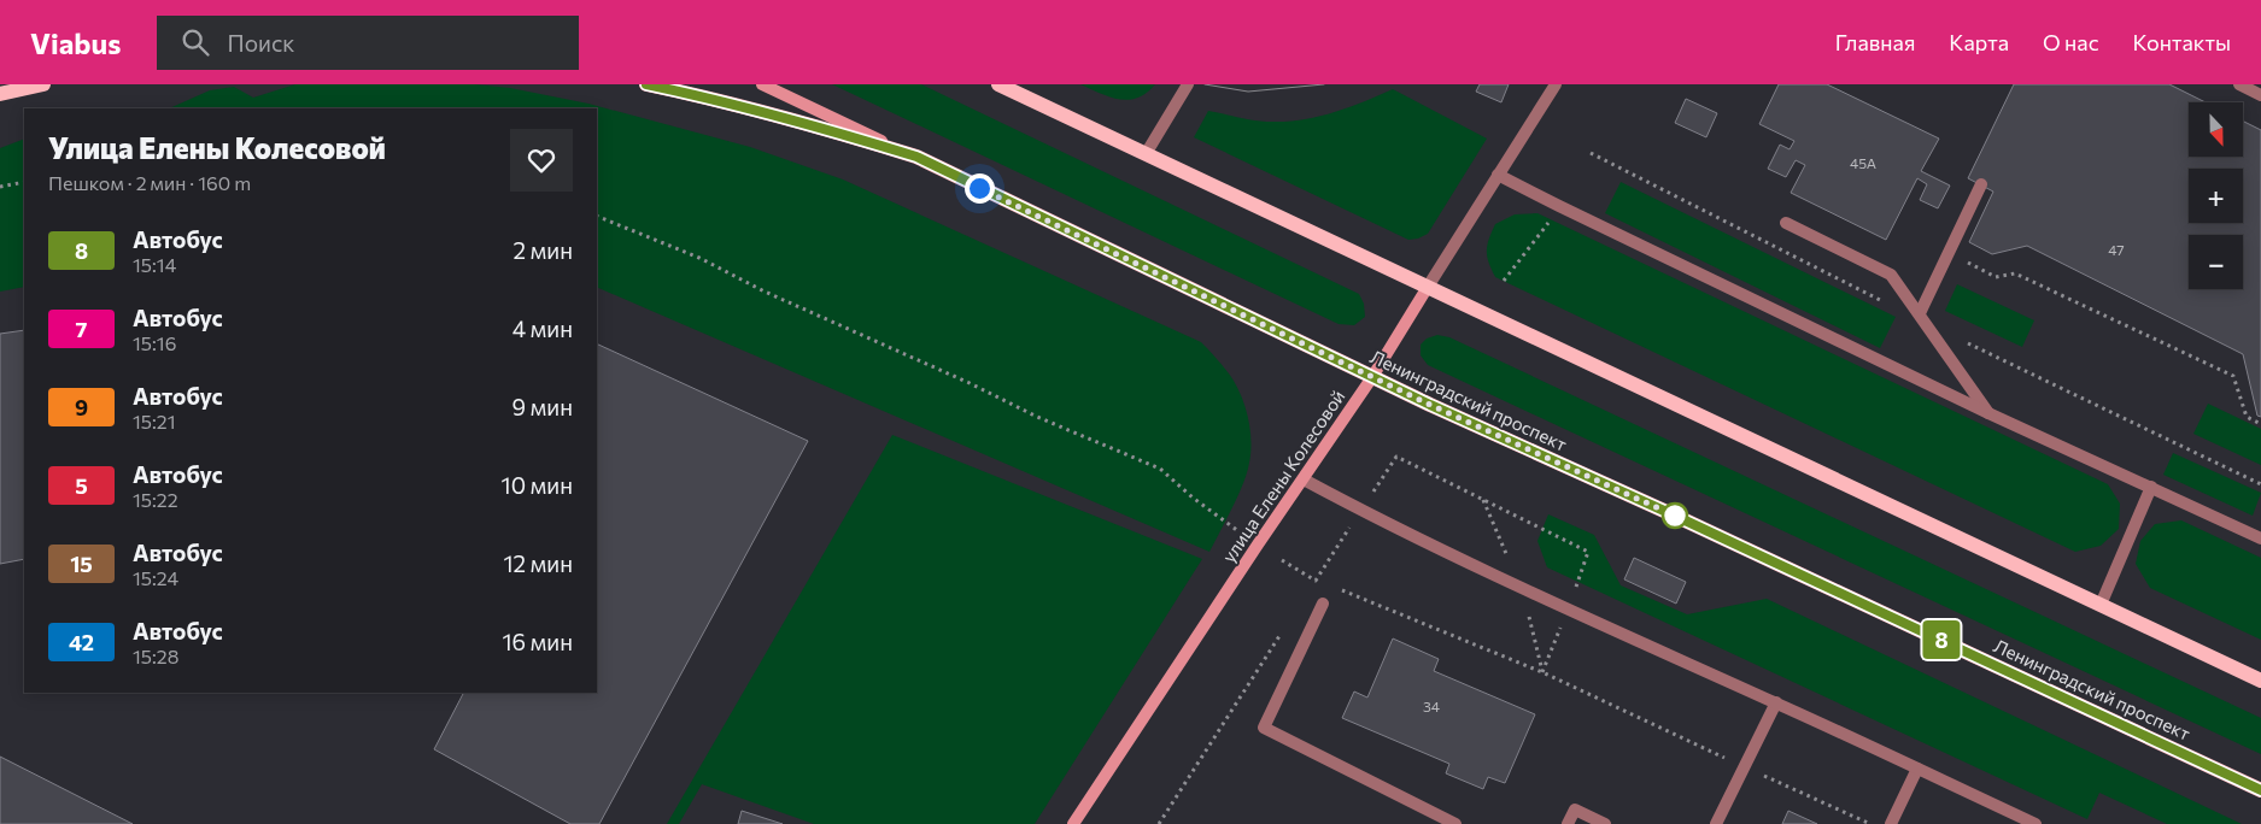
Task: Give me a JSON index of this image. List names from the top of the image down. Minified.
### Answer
{"streets":{"main road":["Ленинградский проспект"],"street":["улица Елены Колесовой"]},"crossings":[["Ленинградский проспект","улица Елены Колесовой"]],"lines":["bus line 8"],"house_numbers":["45А","47","34"],"north":"bottom","page":{"header":"Viabus","search":"Поиск","nav":["Главная","Карта","О нас","Контакты"],"on_map":"8","map_buttons":["+","−"],"heading":["Улица Елены Колесовой","Пешком · 2 мин · 160 m"],"list":[{"mark":"8","name":"Автобус","note":"15:14","value":"2 мин"},{"mark":"7","name":"Автобус","note":"15:16","value":"4 мин"},{"mark":"9","name":"Автобус","note":"15:21","value":"9 мин"},{"mark":"5","name":"Автобус","note":"15:22","value":"10 мин"},{"mark":"15","name":"Автобус","note":"15:24","value":"12 мин"},{"mark":"42","name":"Автобус","note":"15:28","value":"16 мин"}]}}
